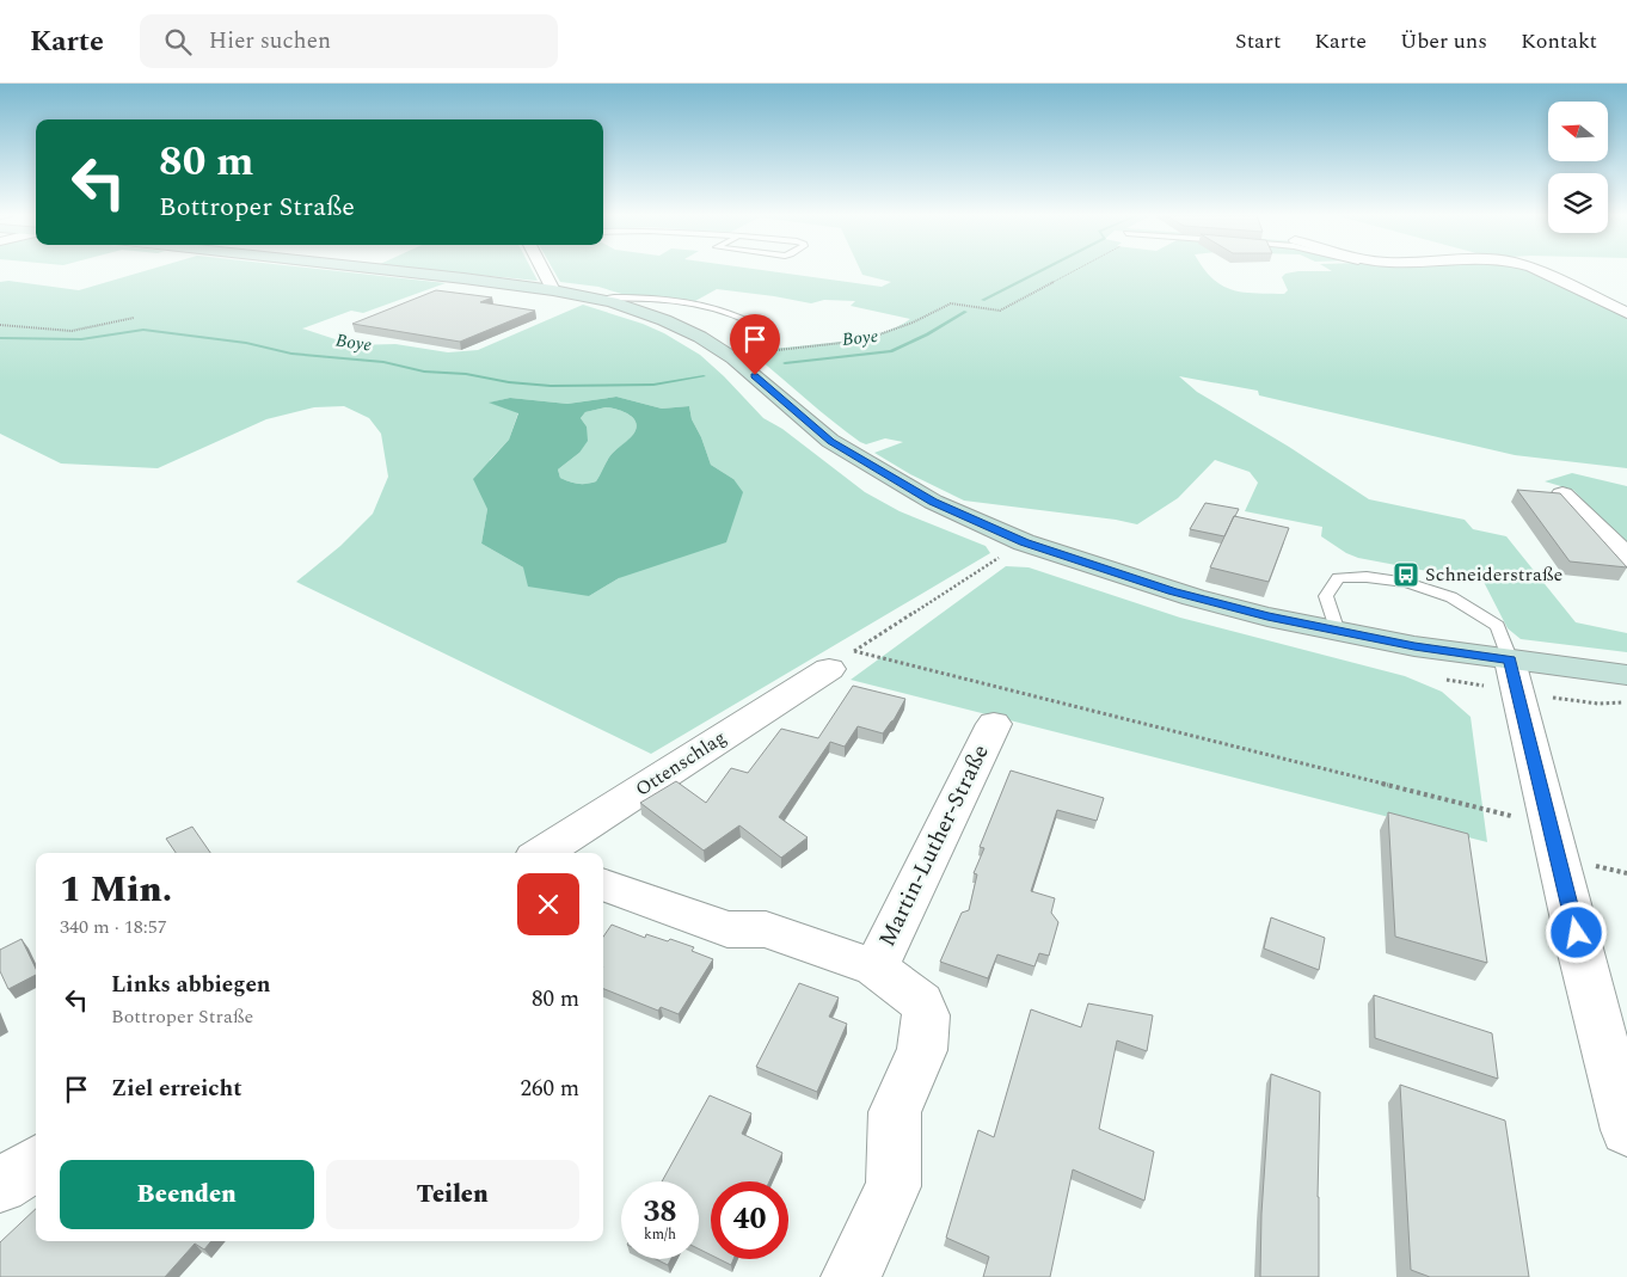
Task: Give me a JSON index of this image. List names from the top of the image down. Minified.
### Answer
{"streets":{"street":["Ottenschlag","Martin-Luther-Straße"]},"water":["Boye"],"places":{"bus stop":["Schneiderstraße"]},"north":"left","page":{"header":"Karte","search":"Hier suchen","nav":["Start","Karte","Über uns","Kontakt"],"turn":["80 m","Bottroper Straße"],"heading":["1 Min.","340 m · 18:57"],"list":[{"name":"Links abbiegen","note":"Bottroper Straße","value":"80 m"},{"name":"Ziel erreicht","value":"260 m"}],"buttons":["Beenden","Teilen"],"speed":"38 km/h","limit":"40"}}
